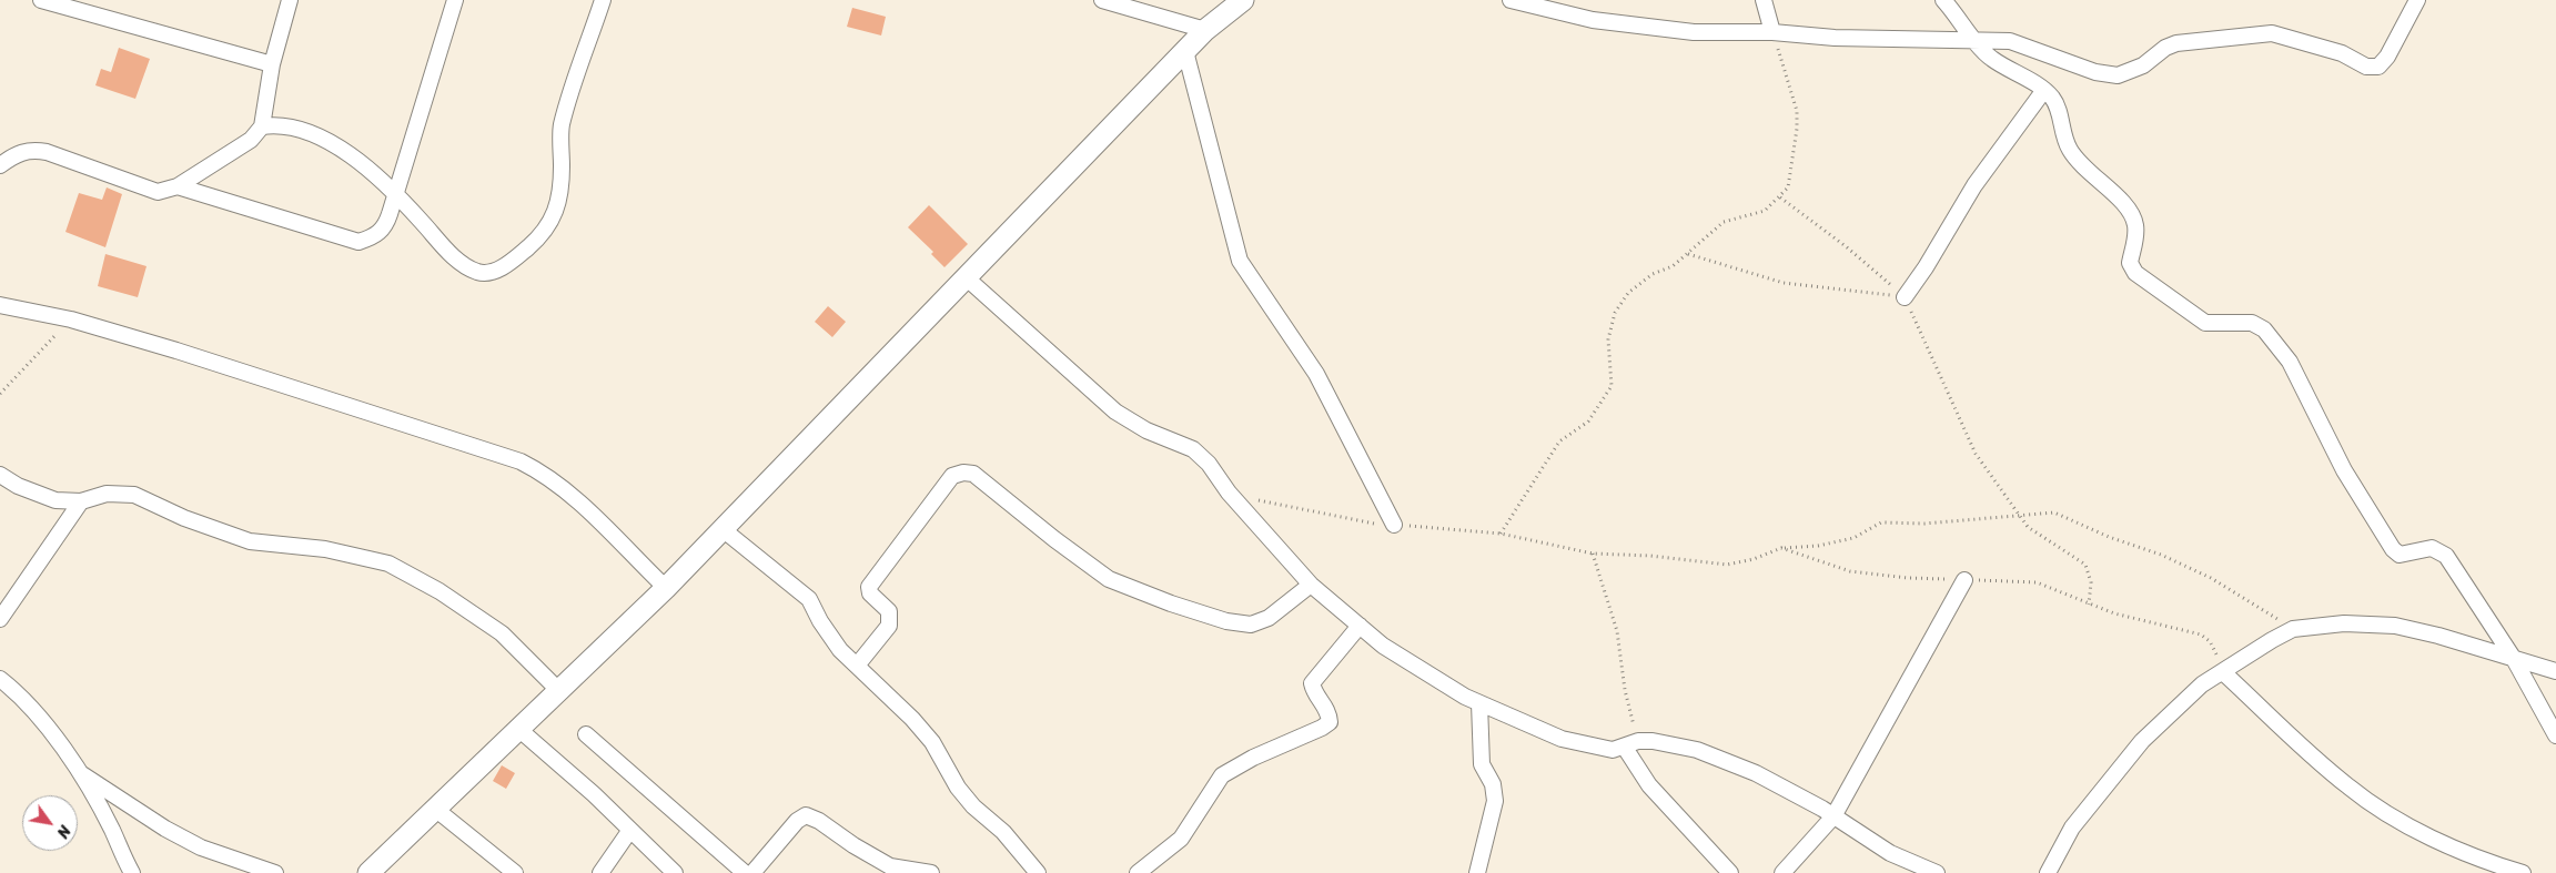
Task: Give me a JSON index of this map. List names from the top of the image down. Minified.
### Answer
{"north":"bottom right"}
